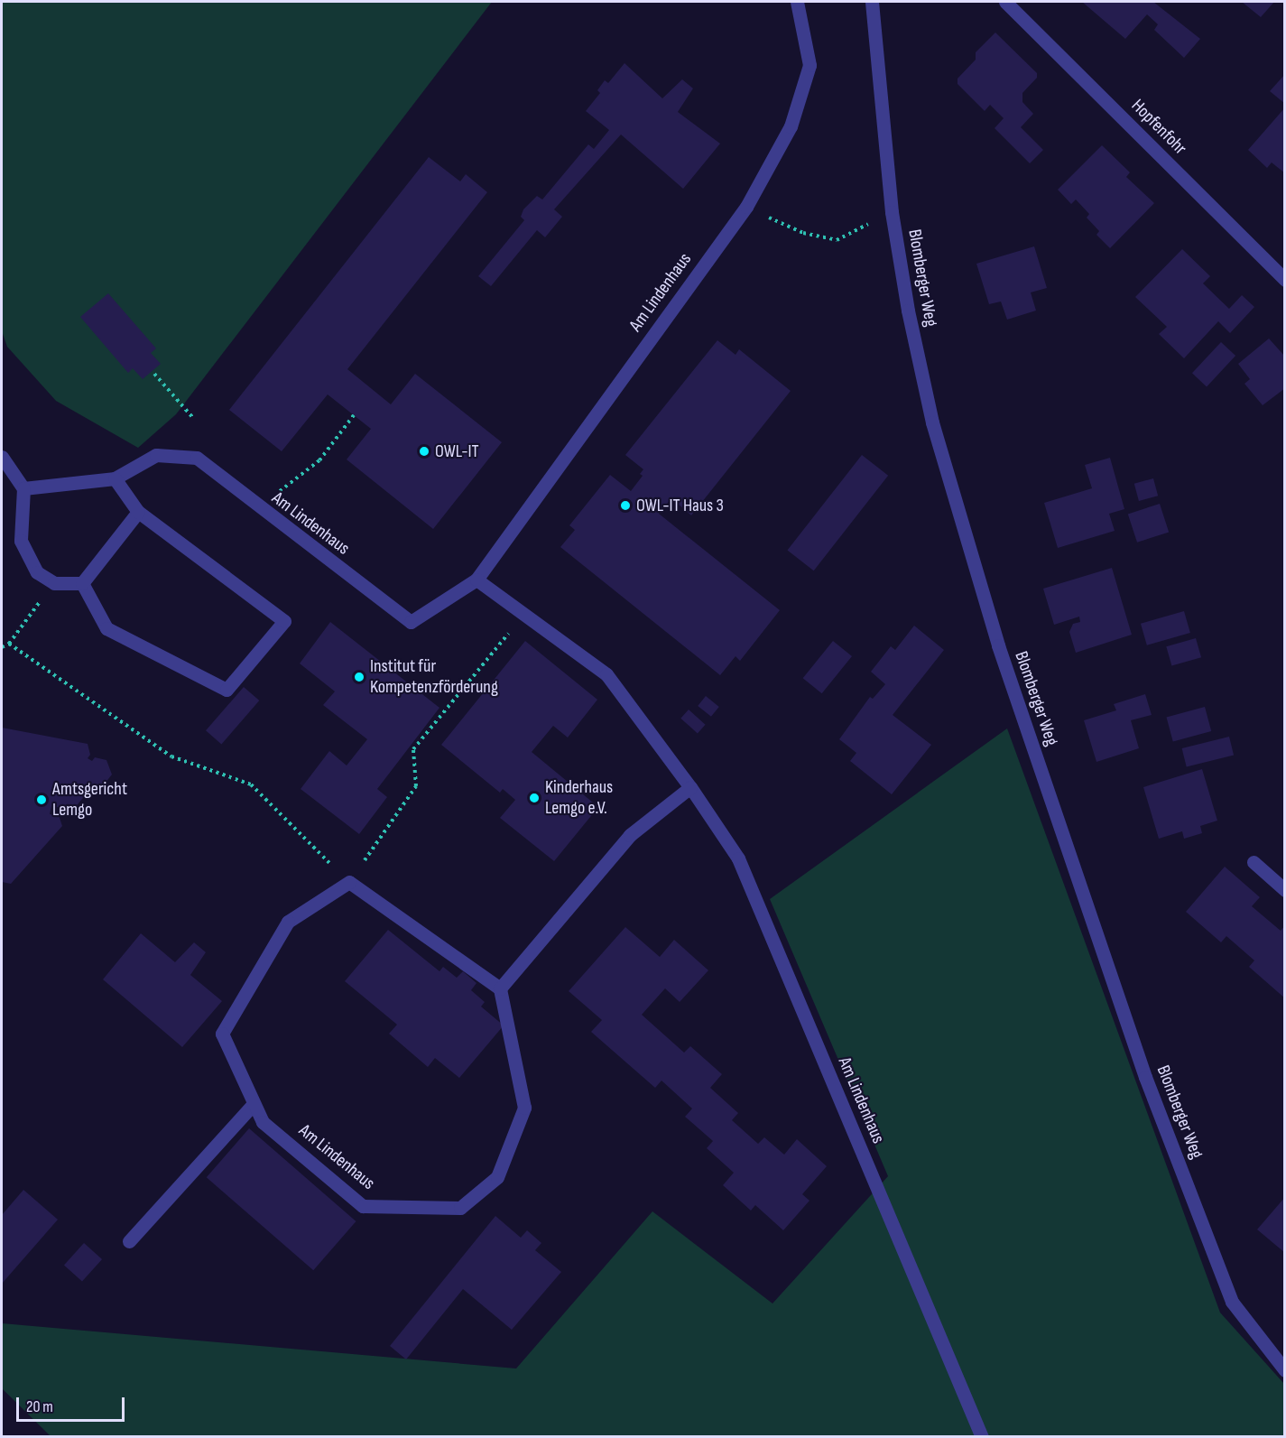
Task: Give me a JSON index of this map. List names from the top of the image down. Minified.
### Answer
{"streets":{"street":["Hopfenfohr","Blomberger Weg","Am Lindenhaus"]},"places":["OWL-IT","OWL-IT Haus 3","Institut für Kompetenzförderung","Kinderhaus Lemgo e.V.","Amtsgericht Lemgo"],"scale_bar":"20 m"}
